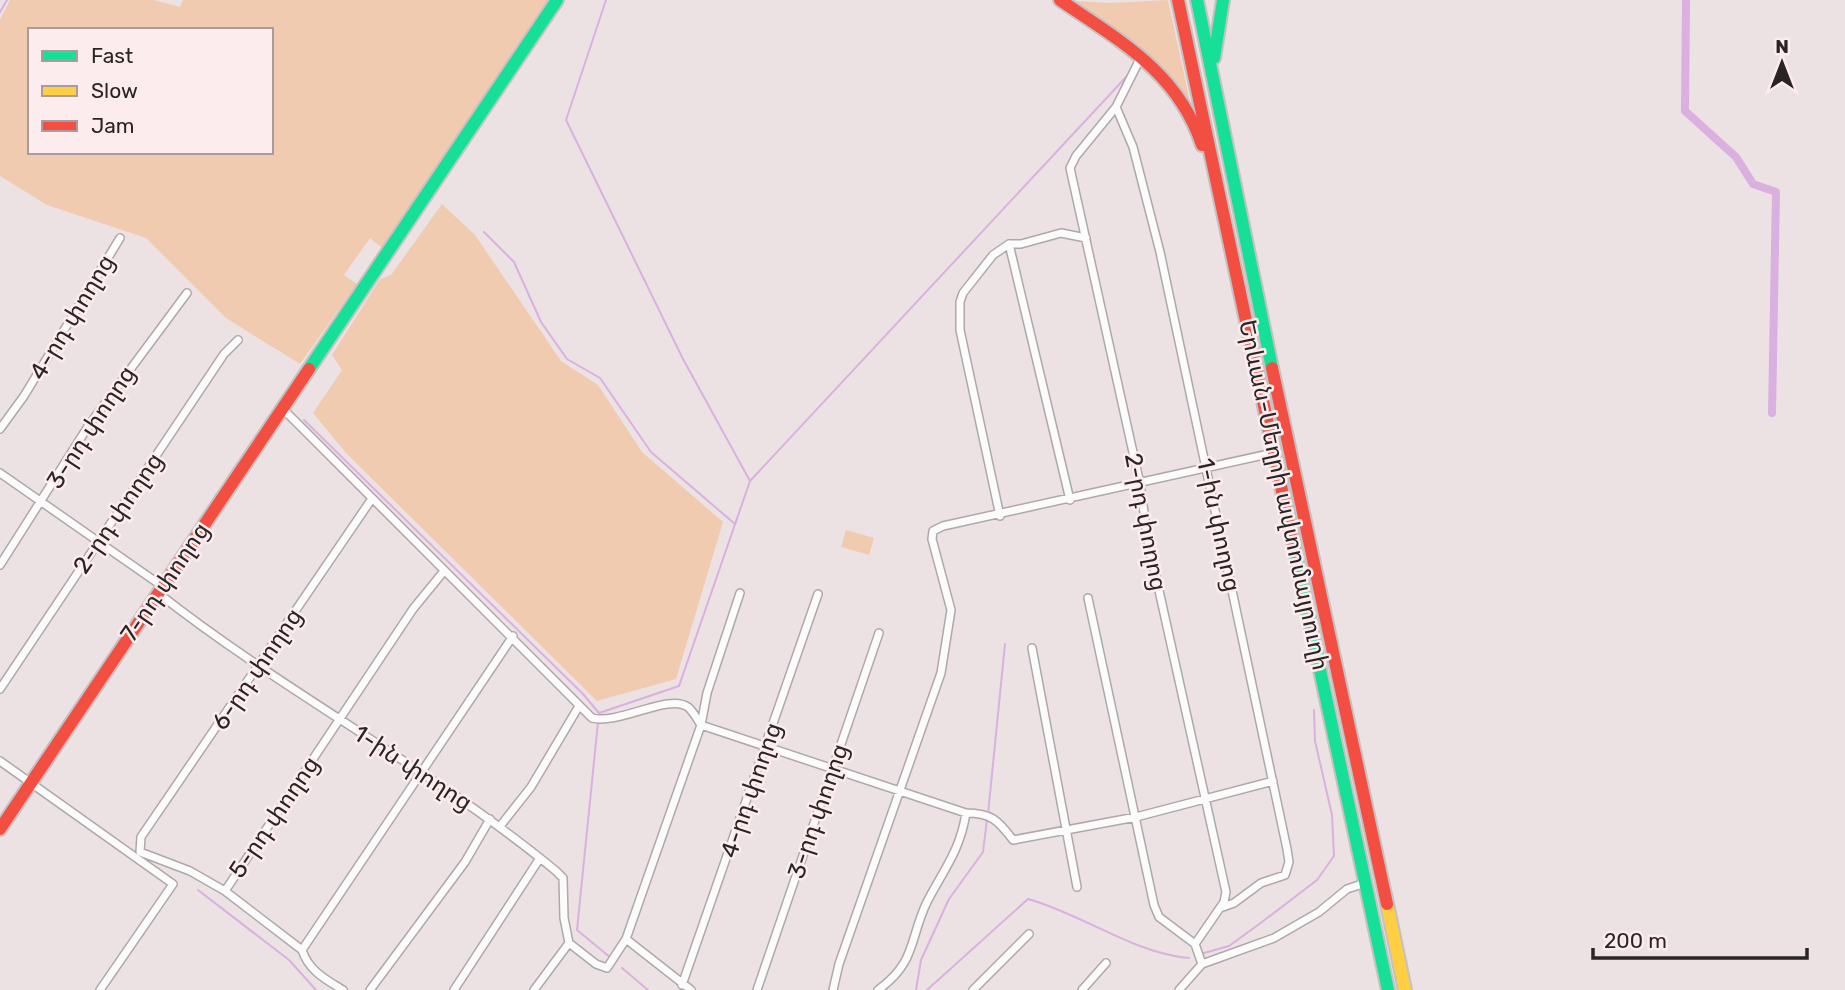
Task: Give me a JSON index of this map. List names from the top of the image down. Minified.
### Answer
{"streets":{"main road":["Երևան-Մեղրի ավտոմայրուղի","7-րդ փողոց"],"street":["4-րդ փողոց","3-րդ փողոց","2-րդ փողոց","1-ին փողոց","6-րդ փողոց","5-րդ փողոց"]},"crossings":[["3-րդ փողոց","1-ին փողոց"],["2-րդ փողոց","1-ին փողոց"],["1-ին փողոց","7-րդ փողոց"],["1-ին փողոց","6-րդ փողոց"],["1-ին փողոց","5-րդ փողոց"]],"legend":["Fast","Slow","Jam"],"scale_bar":"200 m","north":"top"}
